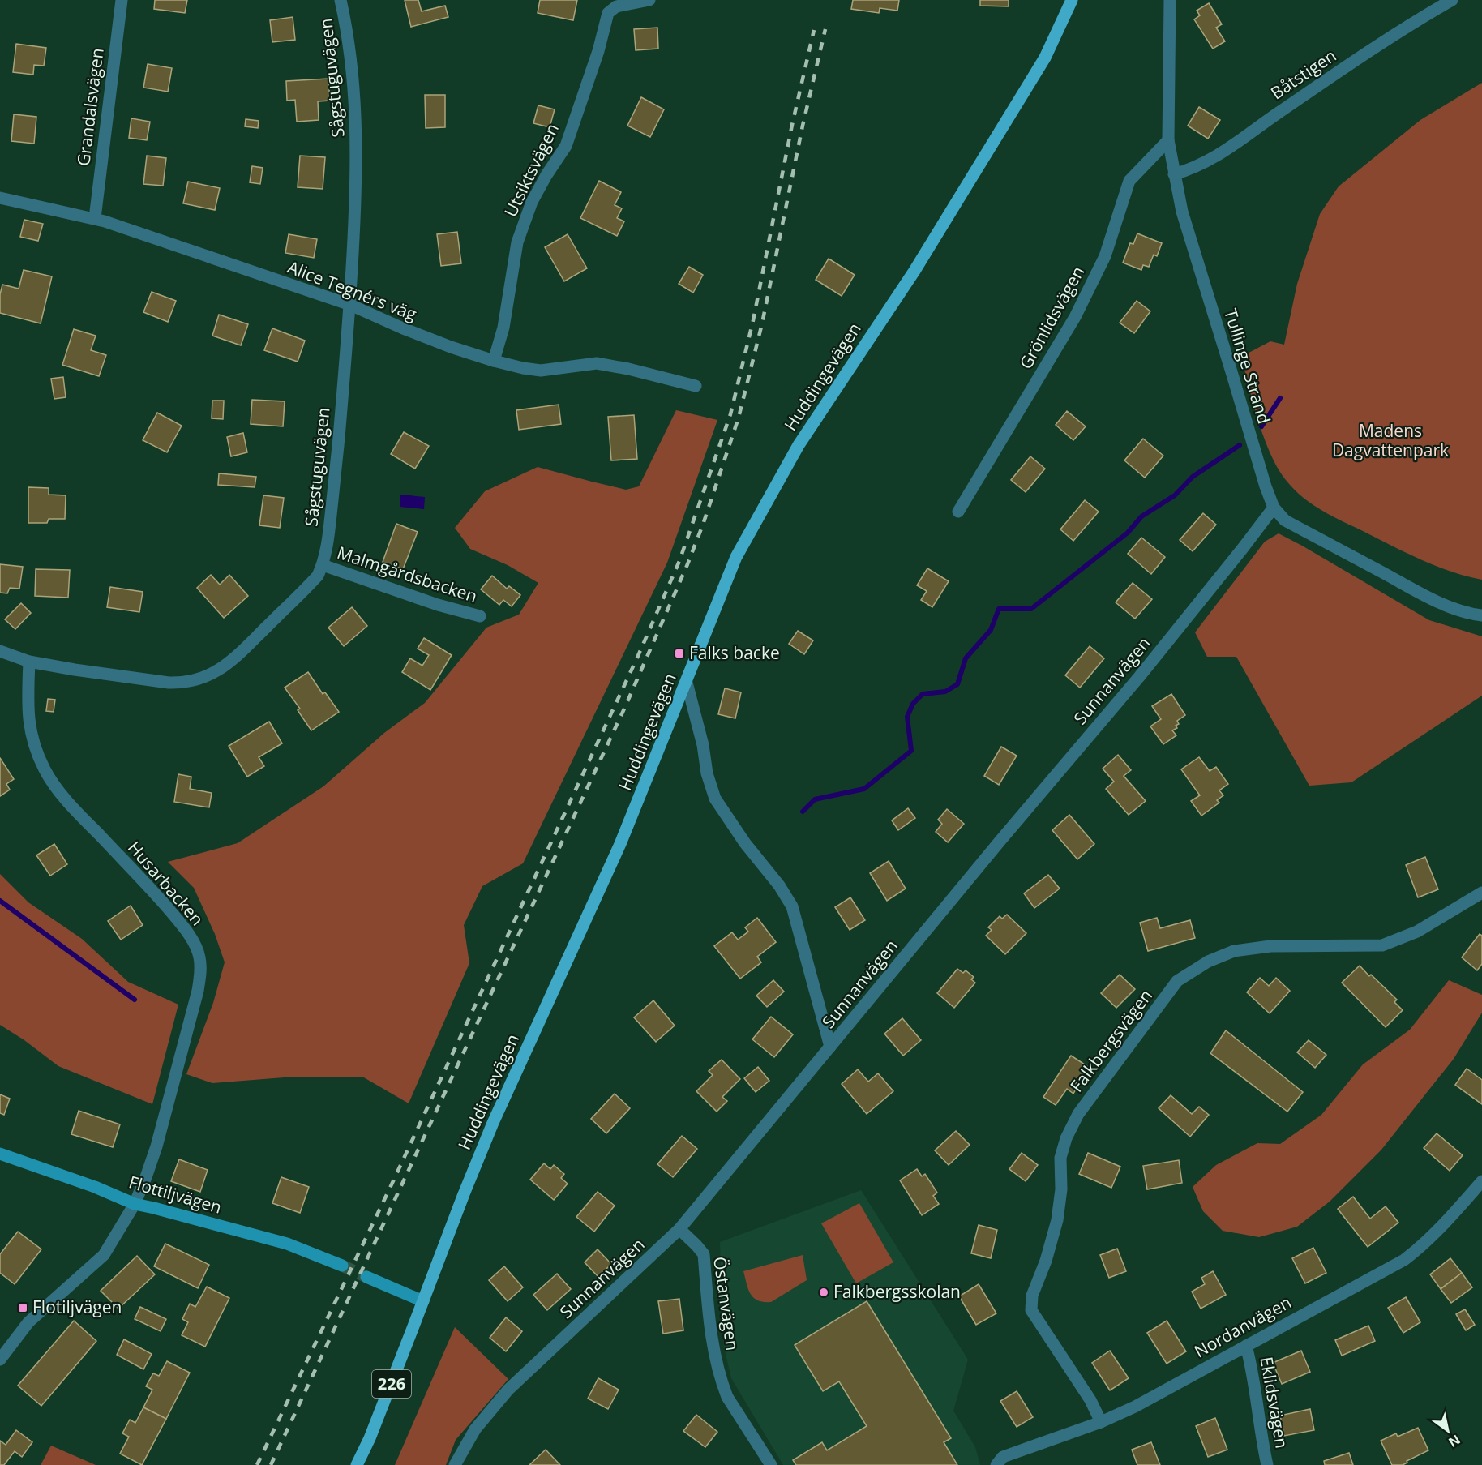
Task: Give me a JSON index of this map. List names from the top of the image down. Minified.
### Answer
{"streets":{"main road":["Huddingevägen","226"],"street":["Båtstigen","Sågstuguvägen","Grandalsvägen","Utsiktsvägen","Alice Tegnérs väg","Grönlidsvägen","Tullinge Strand","Malmgårdsbacken","Sunnanvägen","Husarbacken","Falkbergsvägen","Flottiljvägen","Östanvägen","Nordanvägen","Eklidsvägen"]},"crossings":[["Båtstigen","Tullinge Strand"],["Sågstuguvägen","Alice Tegnérs väg"],["Sågstuguvägen","Malmgårdsbacken"],["Sågstuguvägen","Husarbacken"],["Grandalsvägen","Alice Tegnérs väg"],["Utsiktsvägen","Alice Tegnérs väg"],["Grönlidsvägen","Tullinge Strand"],["Tullinge Strand","Sunnanvägen"],["Sunnanvägen","Östanvägen"],["Husarbacken","Flottiljvägen"],["Falkbergsvägen","Nordanvägen"],["Nordanvägen","Eklidsvägen"]],"parks":["Madens Dagvattenpark"],"places":{"transit":["Falks backe","Flotiljvägen"],"other":["Falkbergsskolan"]},"north":"bottom right"}
